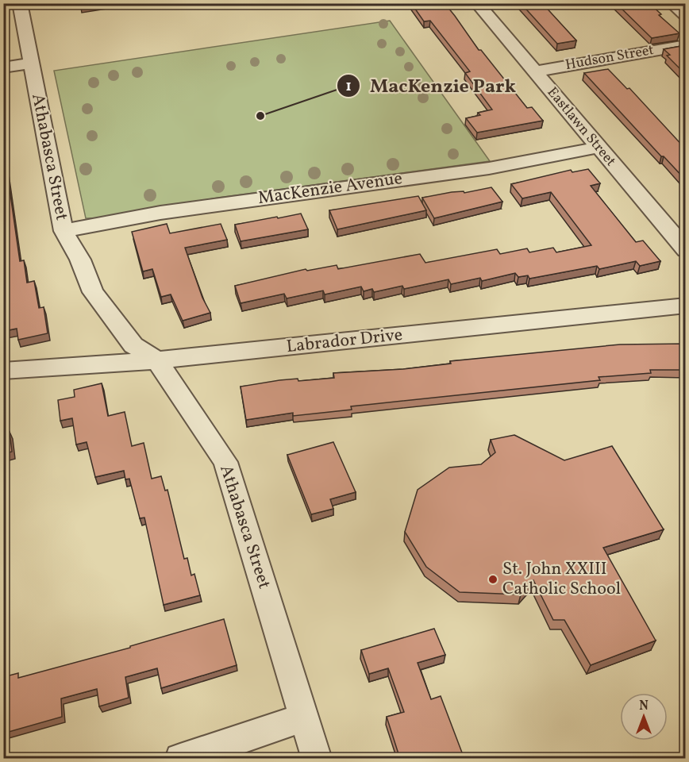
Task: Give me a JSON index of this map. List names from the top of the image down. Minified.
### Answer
{"streets":{"street":["Hudson Street","Eastlawn Street","Athabasca Street","MacKenzie Avenue","Labrador Drive"]},"crossings":[["Hudson Street","Eastlawn Street"],["Eastlawn Street","MacKenzie Avenue"],["Athabasca Street","MacKenzie Avenue"],["Athabasca Street","Labrador Drive"]],"places":["MacKenzie Park","St. John XXIII Catholic School"],"north":"top"}
